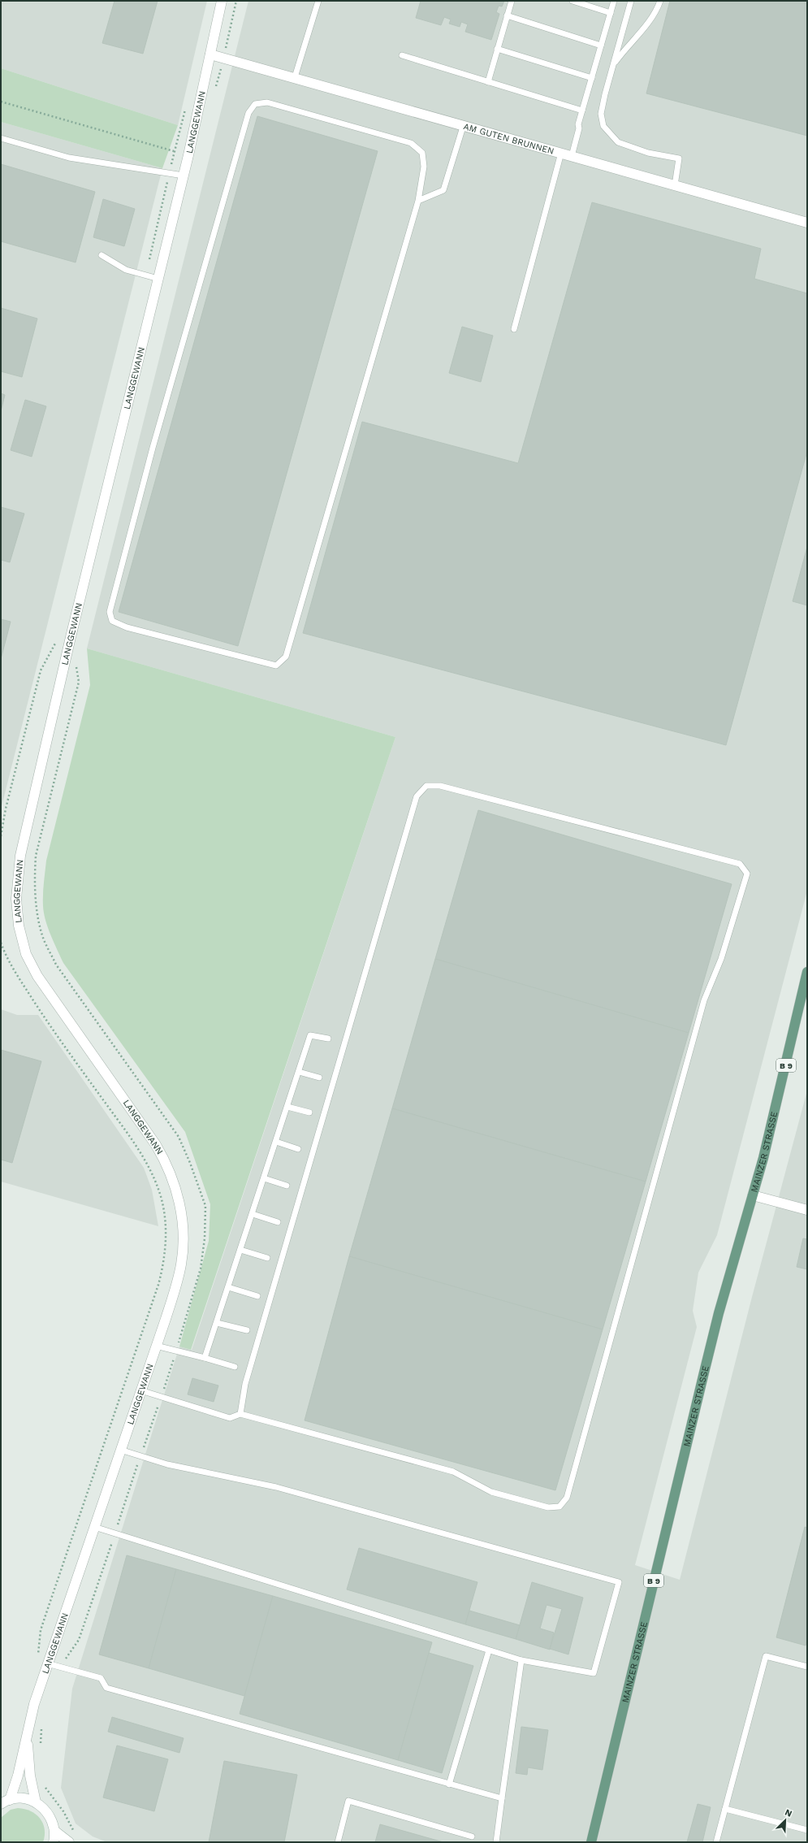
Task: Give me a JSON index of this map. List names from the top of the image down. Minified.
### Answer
{"streets":{"main road":["B 9","MAINZER STRASSE"],"street":["LANGGEWANN","AM GUTEN BRUNNEN"]},"crossings":[["LANGGEWANN","AM GUTEN BRUNNEN"]],"north":"top right"}
